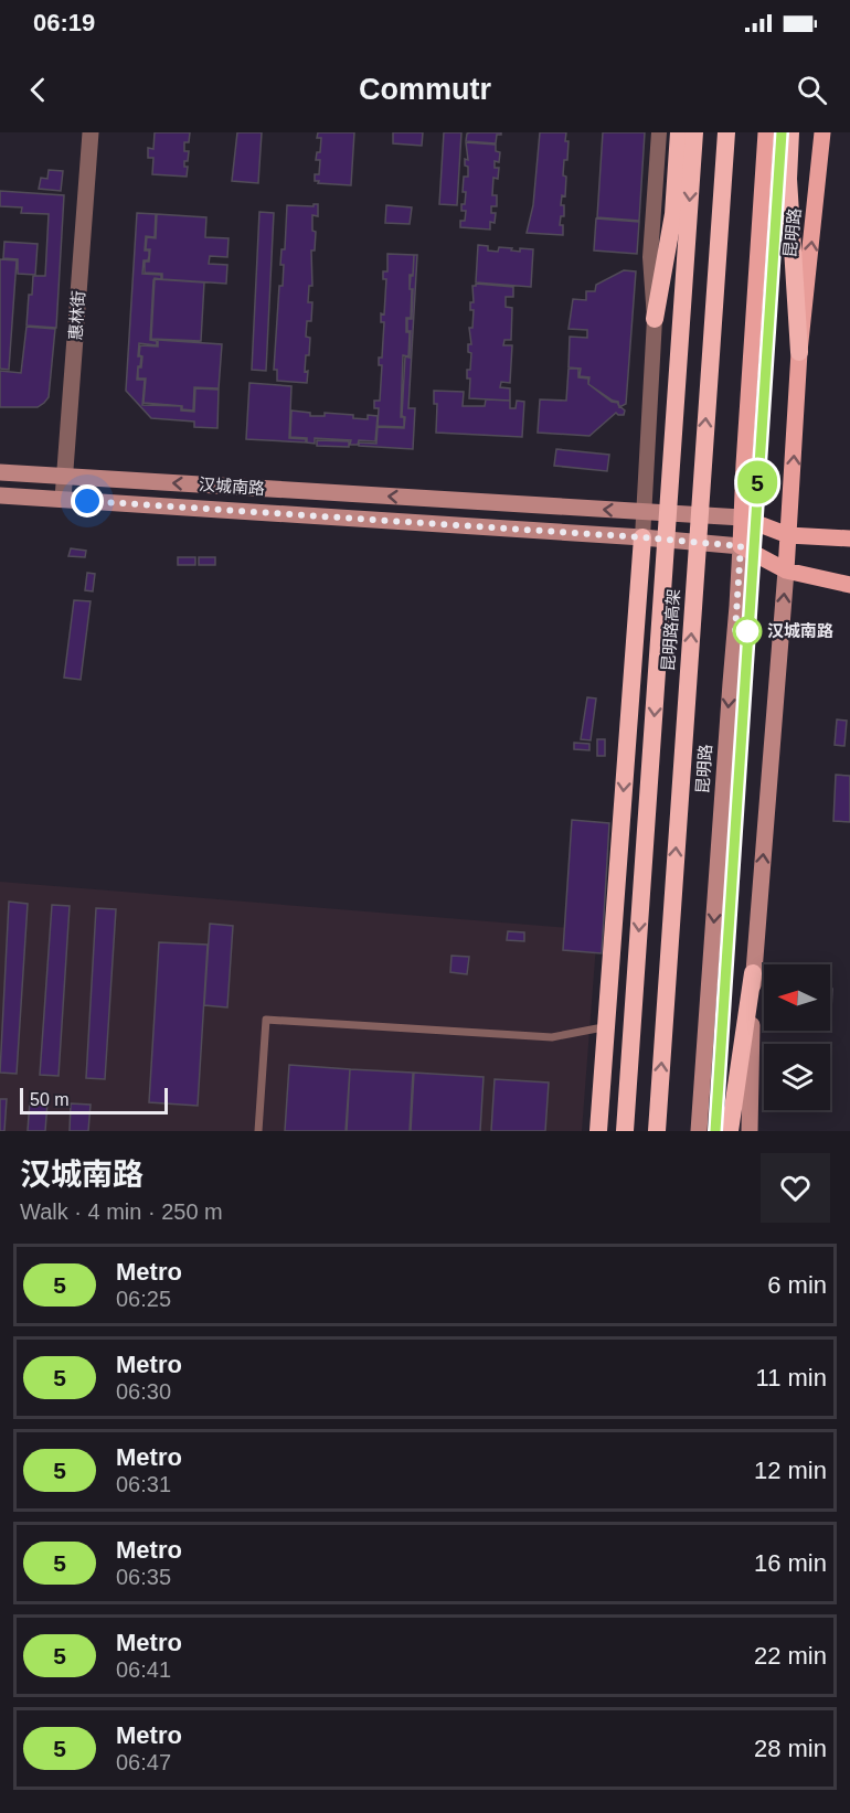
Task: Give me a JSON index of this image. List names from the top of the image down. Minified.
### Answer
{"streets":{"highway":["昆明路高架"],"main road":["昆明路","汉城南路"],"street":["惠林街"]},"crossings":[["昆明路","汉城南路"],["惠林街","汉城南路"]],"places":["汉城南路"],"lines":["metro line 5"],"scale_bar":"50 m","north":"left","page":{"status":"06:19","header":"Commutr","on_map":"5","scale":"50 m","heading":["汉城南路","Walk · 4 min · 250 m"],"list":[{"mark":"5","name":"Metro","note":"06:25","value":"6 min"},{"mark":"5","name":"Metro","note":"06:30","value":"11 min"},{"mark":"5","name":"Metro","note":"06:31","value":"12 min"},{"mark":"5","name":"Metro","note":"06:35","value":"16 min"},{"mark":"5","name":"Metro","note":"06:41","value":"22 min"},{"mark":"5","name":"Metro","note":"06:47","value":"28 min"}]}}
